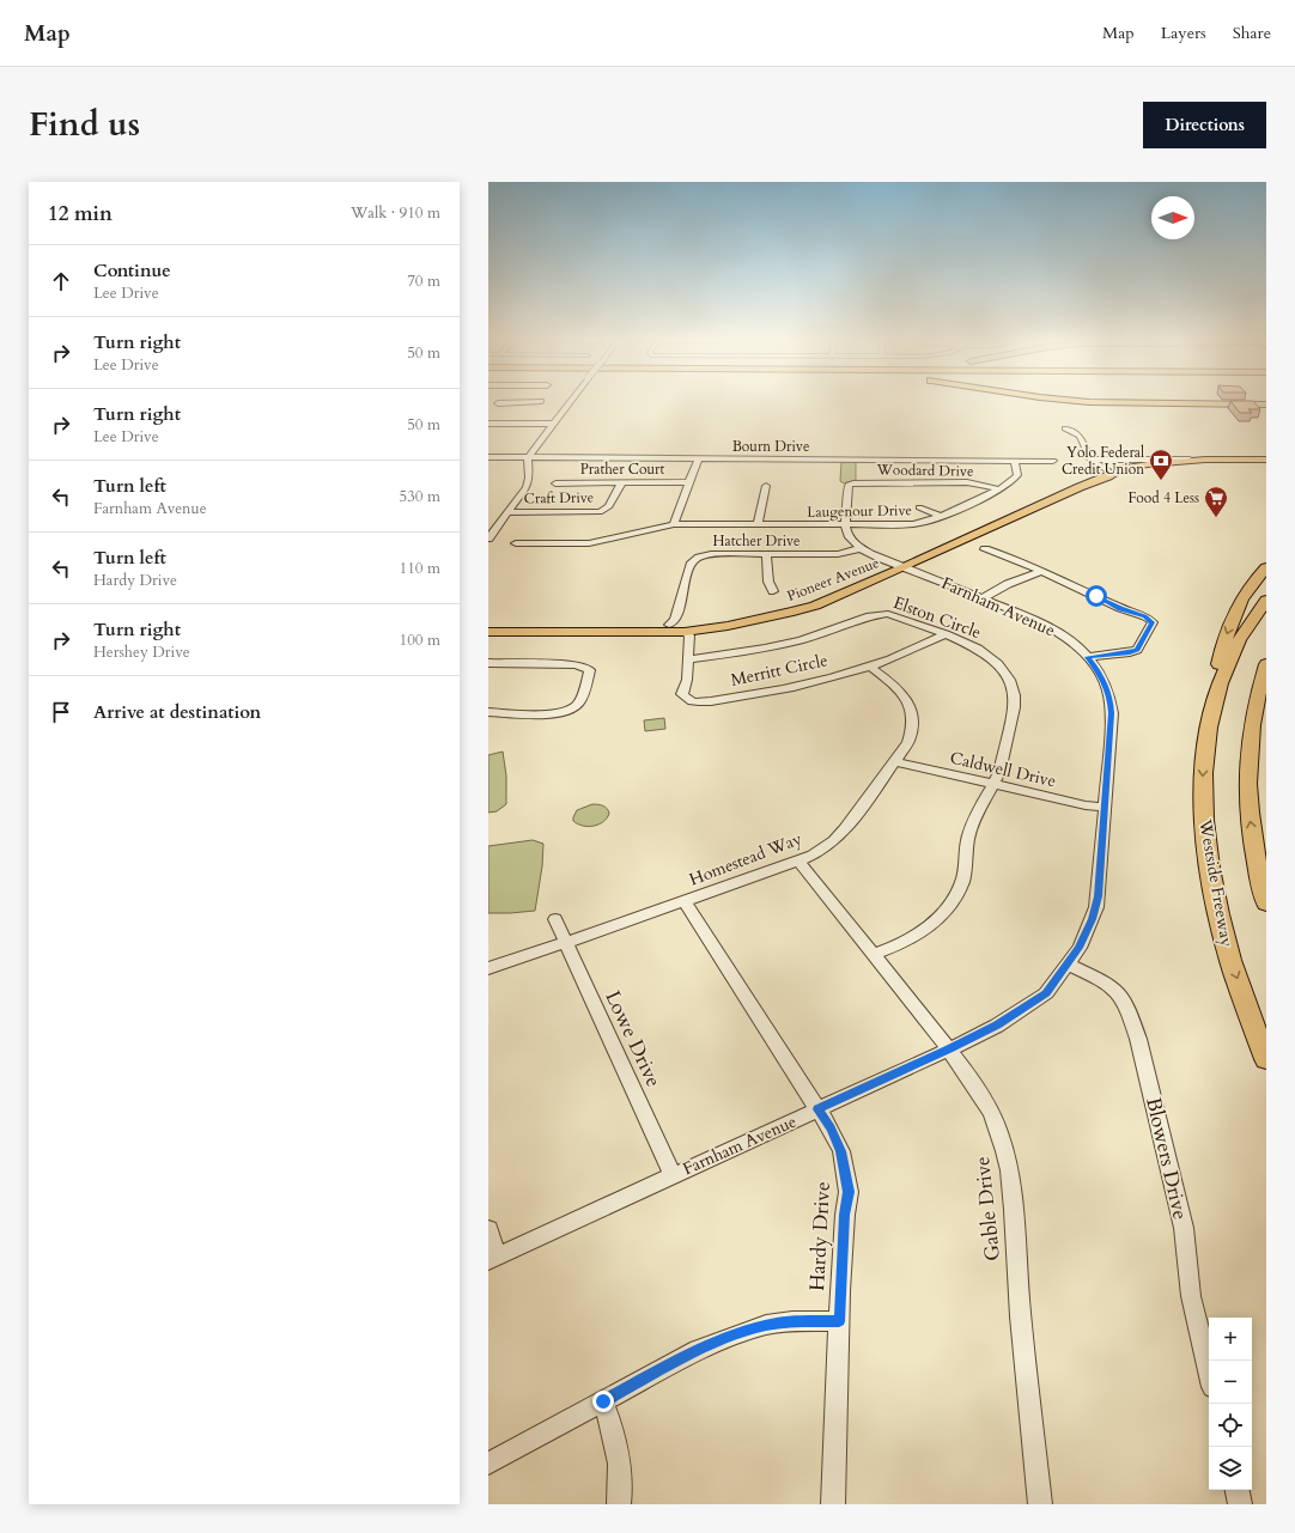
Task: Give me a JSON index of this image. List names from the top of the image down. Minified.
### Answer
{"streets":{"highway":["Westside Freeway"],"main road":["Pioneer Avenue"],"street":["Bourn Drive","Prather Court","Woodard Drive","Craft Drive","Laugenour Drive","Hatcher Drive","Farnham Avenue","Elston Circle","Merritt Circle","Caldwell Drive","Homestead Way","Lowe Drive","Blowers Drive","Gable Drive","Hardy Drive"]},"crossings":[["Bourn Drive","Laugenour Drive"],["Prather Court","Craft Drive"],["Woodard Drive","Laugenour Drive"],["Woodard Drive","Farnham Avenue"],["Laugenour Drive","Farnham Avenue"],["Hatcher Drive","Pioneer Avenue"],["Hatcher Drive","Farnham Avenue"],["Pioneer Avenue","Farnham Avenue"],["Pioneer Avenue","Merritt Circle"],["Farnham Avenue","Caldwell Drive"],["Farnham Avenue","Lowe Drive"],["Farnham Avenue","Blowers Drive"],["Farnham Avenue","Gable Drive"],["Farnham Avenue","Hardy Drive"],["Elston Circle","Merritt Circle"],["Elston Circle","Caldwell Drive"],["Elston Circle","Gable Drive"],["Merritt Circle","Homestead Way"],["Caldwell Drive","Homestead Way"],["Homestead Way","Lowe Drive"],["Homestead Way","Gable Drive"],["Homestead Way","Hardy Drive"]],"places":{"bank":["Yolo Federal Credit Union"],"supermarket":["Food 4 Less"]},"north":"right","page":{"header":"Map","nav":["Map","Layers","Share"],"title":"Find us","buttons":"Directions","heading":["12 min","Walk · 910 m"],"list":[["Continue","Lee Drive","70 m"],["Turn right","Lee Drive","50 m"],["Turn right","Lee Drive","50 m"],["Turn left","Farnham Avenue","530 m"],["Turn left","Hardy Drive","110 m"],["Turn right","Hershey Drive","100 m"],"Arrive at destination"],"map_buttons":["+","−"]}}
